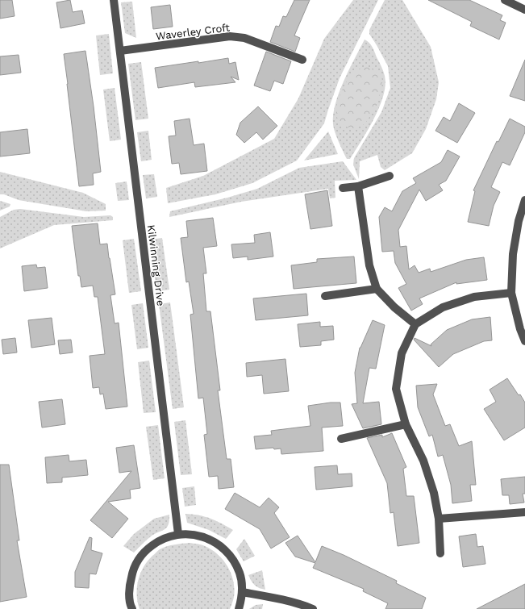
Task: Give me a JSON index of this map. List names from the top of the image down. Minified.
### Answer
{"streets":{"street":["Waverley Croft","Kilwinning Drive"]},"crossings":[["Waverley Croft","Kilwinning Drive"]]}
